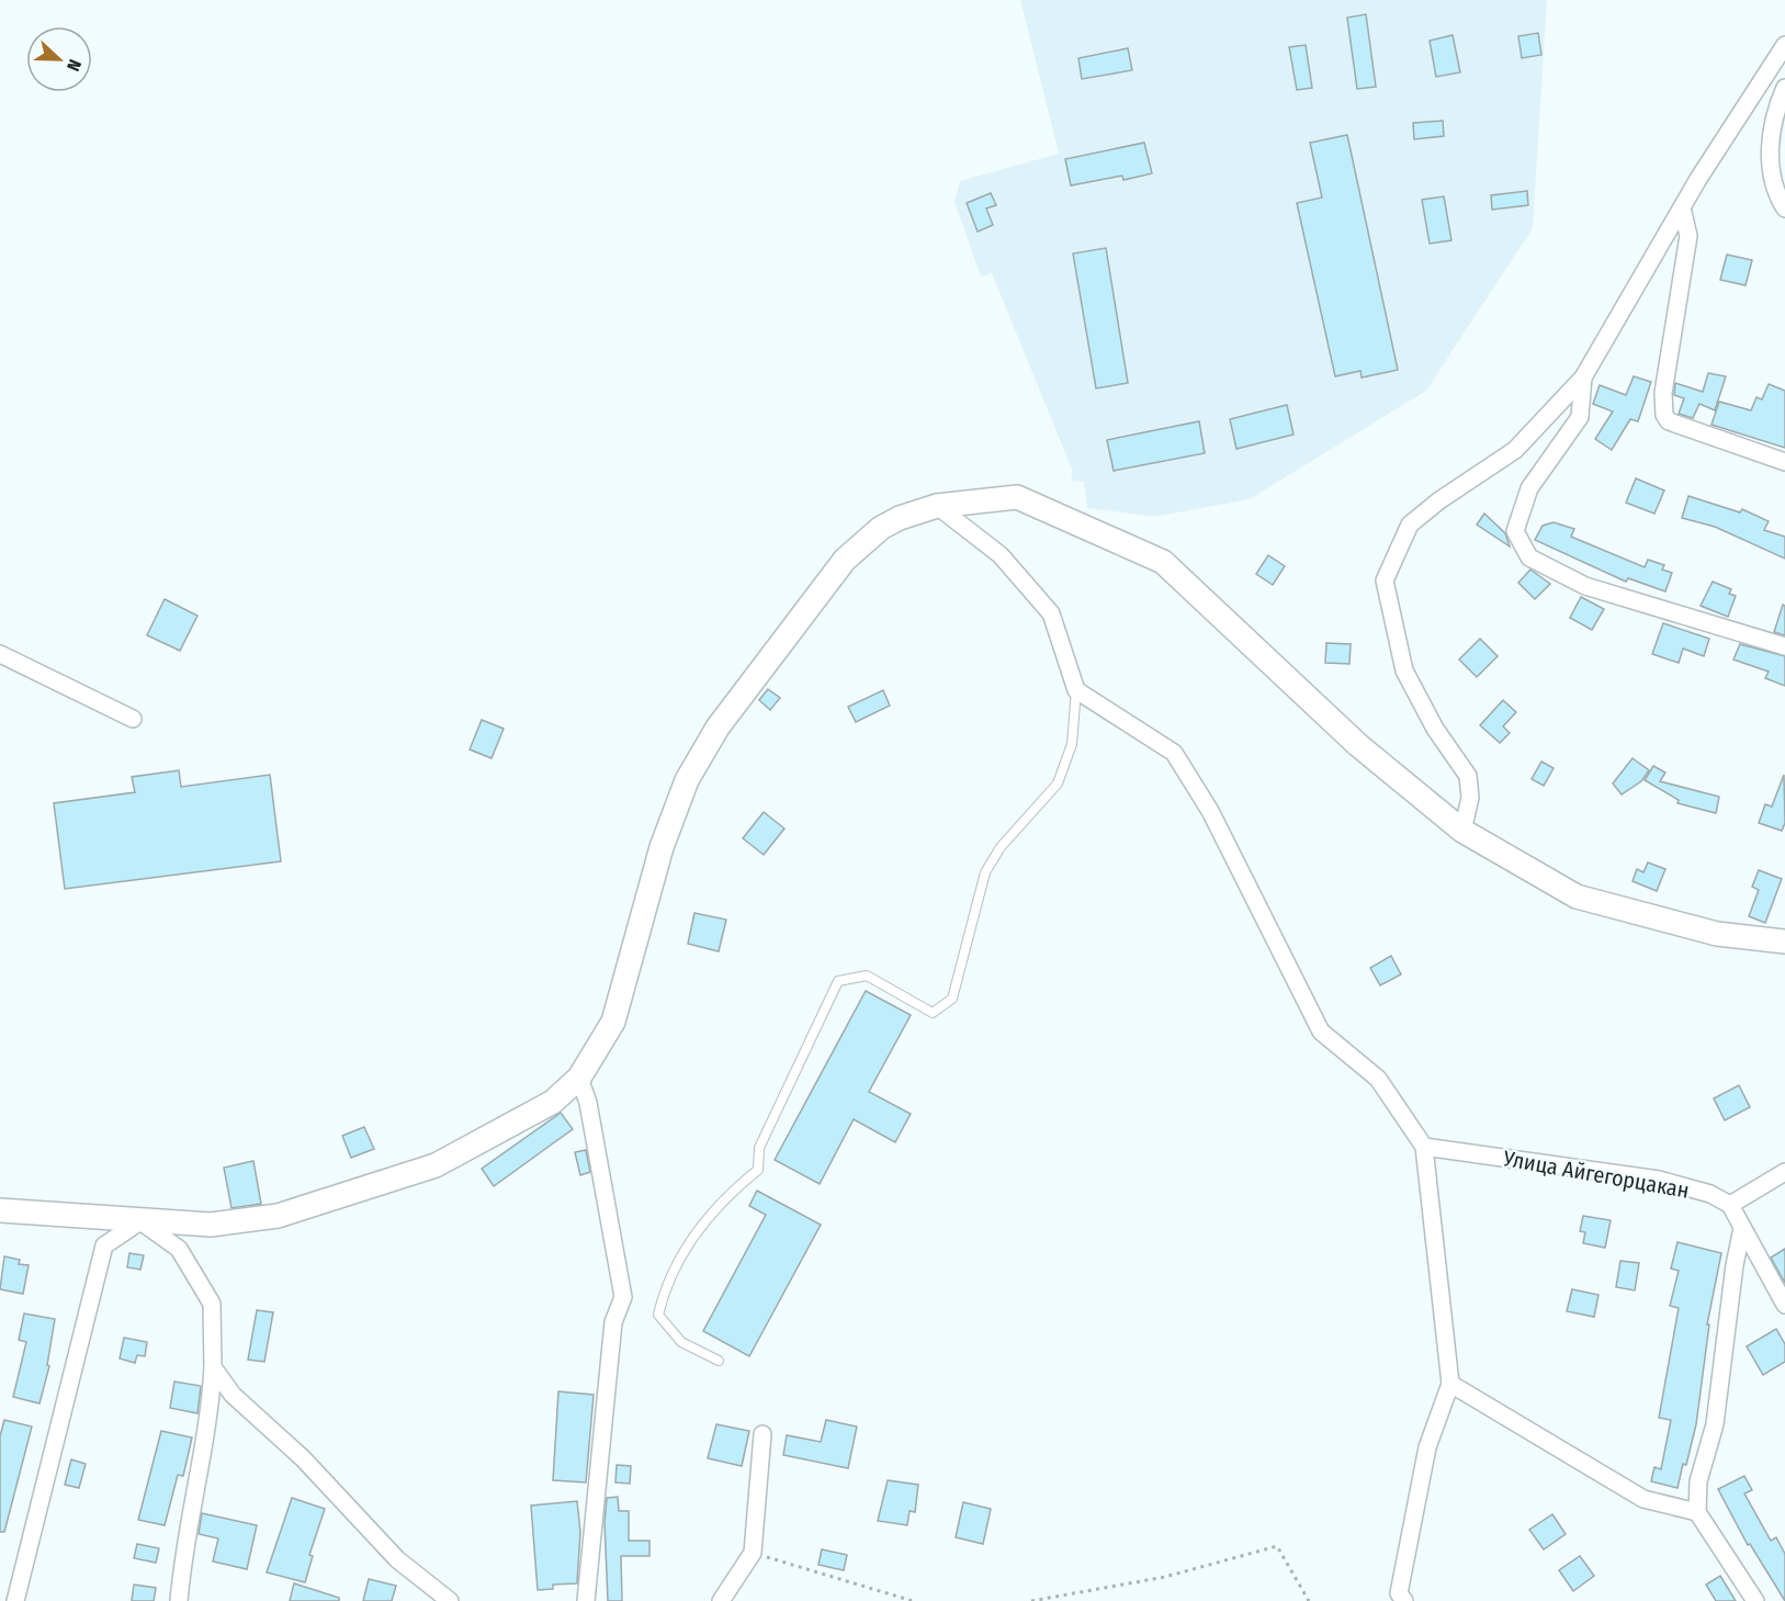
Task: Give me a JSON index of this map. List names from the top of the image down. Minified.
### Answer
{"streets":{"street":["Улица Айгегорцакан"]},"north":"right"}
